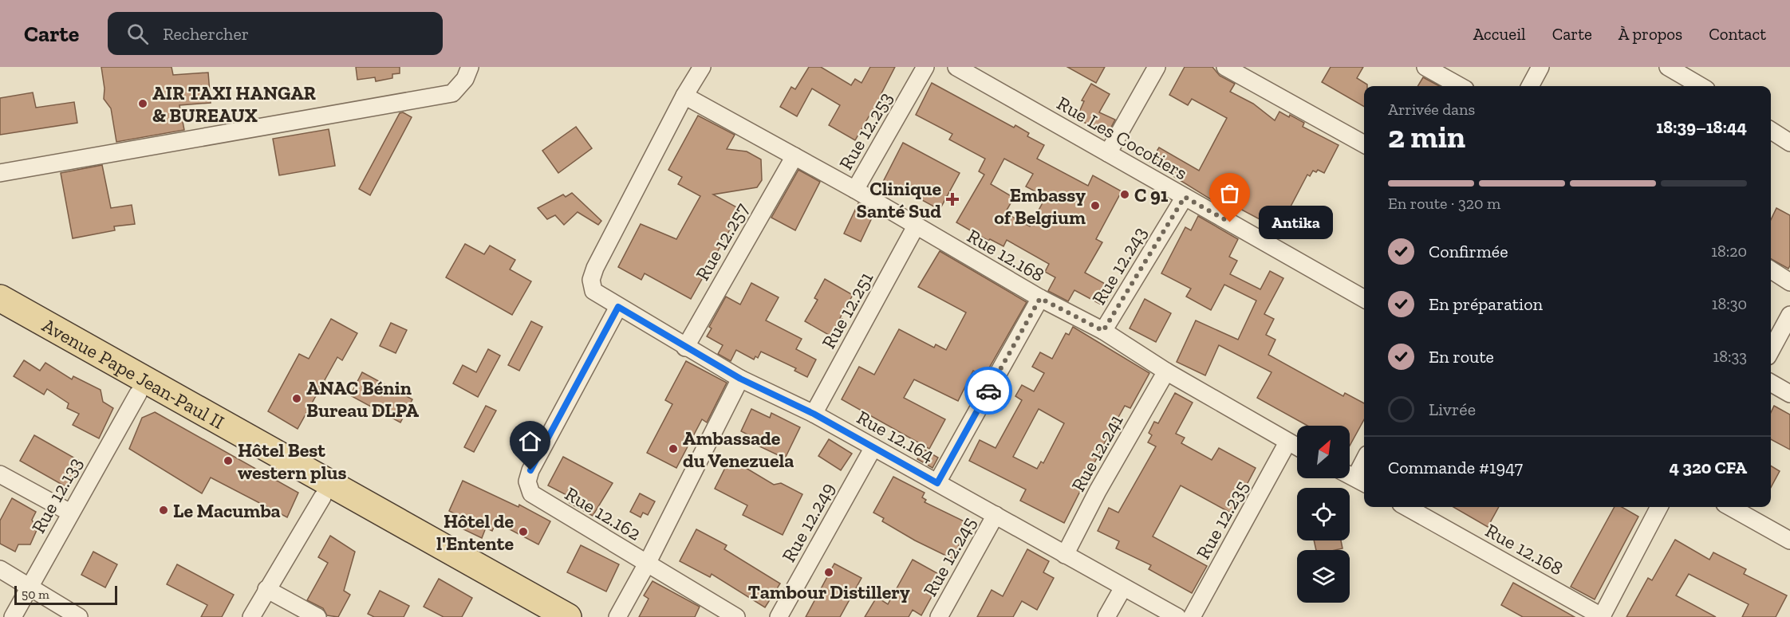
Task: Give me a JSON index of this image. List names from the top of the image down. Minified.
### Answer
{"streets":{"main road":["Avenue Pape Jean-Paul II"],"street":["Rue 12.253","Rue Les Cocotiers","Rue 12.257","Rue 12.168","Rue 12.243","Rue 12.251","Rue 12.164","Rue 12.241","Rue 12.133","Rue 12.162","Rue 12.235","Rue 12.249","Rue 12.245"]},"crossings":[["Rue 12.253","Rue 12.168"],["Rue Les Cocotiers","Rue 12.243"],["Rue 12.257","Rue 12.168"],["Rue 12.257","Rue 12.164"],["Rue 12.168","Rue 12.243"],["Rue 12.168","Rue 12.251"],["Rue 12.168","Rue 12.164"],["Rue 12.168","Rue 12.241"],["Rue 12.168","Rue 12.235"],["Rue 12.251","Rue 12.164"],["Avenue Pape Jean-Paul II","Rue 12.133"],["Rue 12.164","Rue 12.241"],["Rue 12.164","Rue 12.162"],["Rue 12.164","Rue 12.249"],["Rue 12.164","Rue 12.245"]],"places":{"other":["AIR TAXI HANGAR & BUREAUX","C 91","Embassy of Belgium","Antika","ANAC Bénin Bureau DLPA","Ambassade du Venezuela","Hôtel Best western plus","Le Macumba","Hôtel de l'Entente","Tambour Distillery"],"health":["Clinique Santé Sud"]},"scale_bar":"50 m","north":"top right","page":{"header":"Carte","search":"Rechercher","nav":["Accueil","Carte","À propos","Contact"],"heading":["2 min","Arrivée dans","18:39–18:44"],"panel":["Commande #1947","4 320 CFA"],"bar":"En route · 320 m","bubble":"Antika","list":[["Confirmée","18:20"],["En préparation","18:30"],["En route","18:33"],"Livrée"],"scale":"50 m"}}
